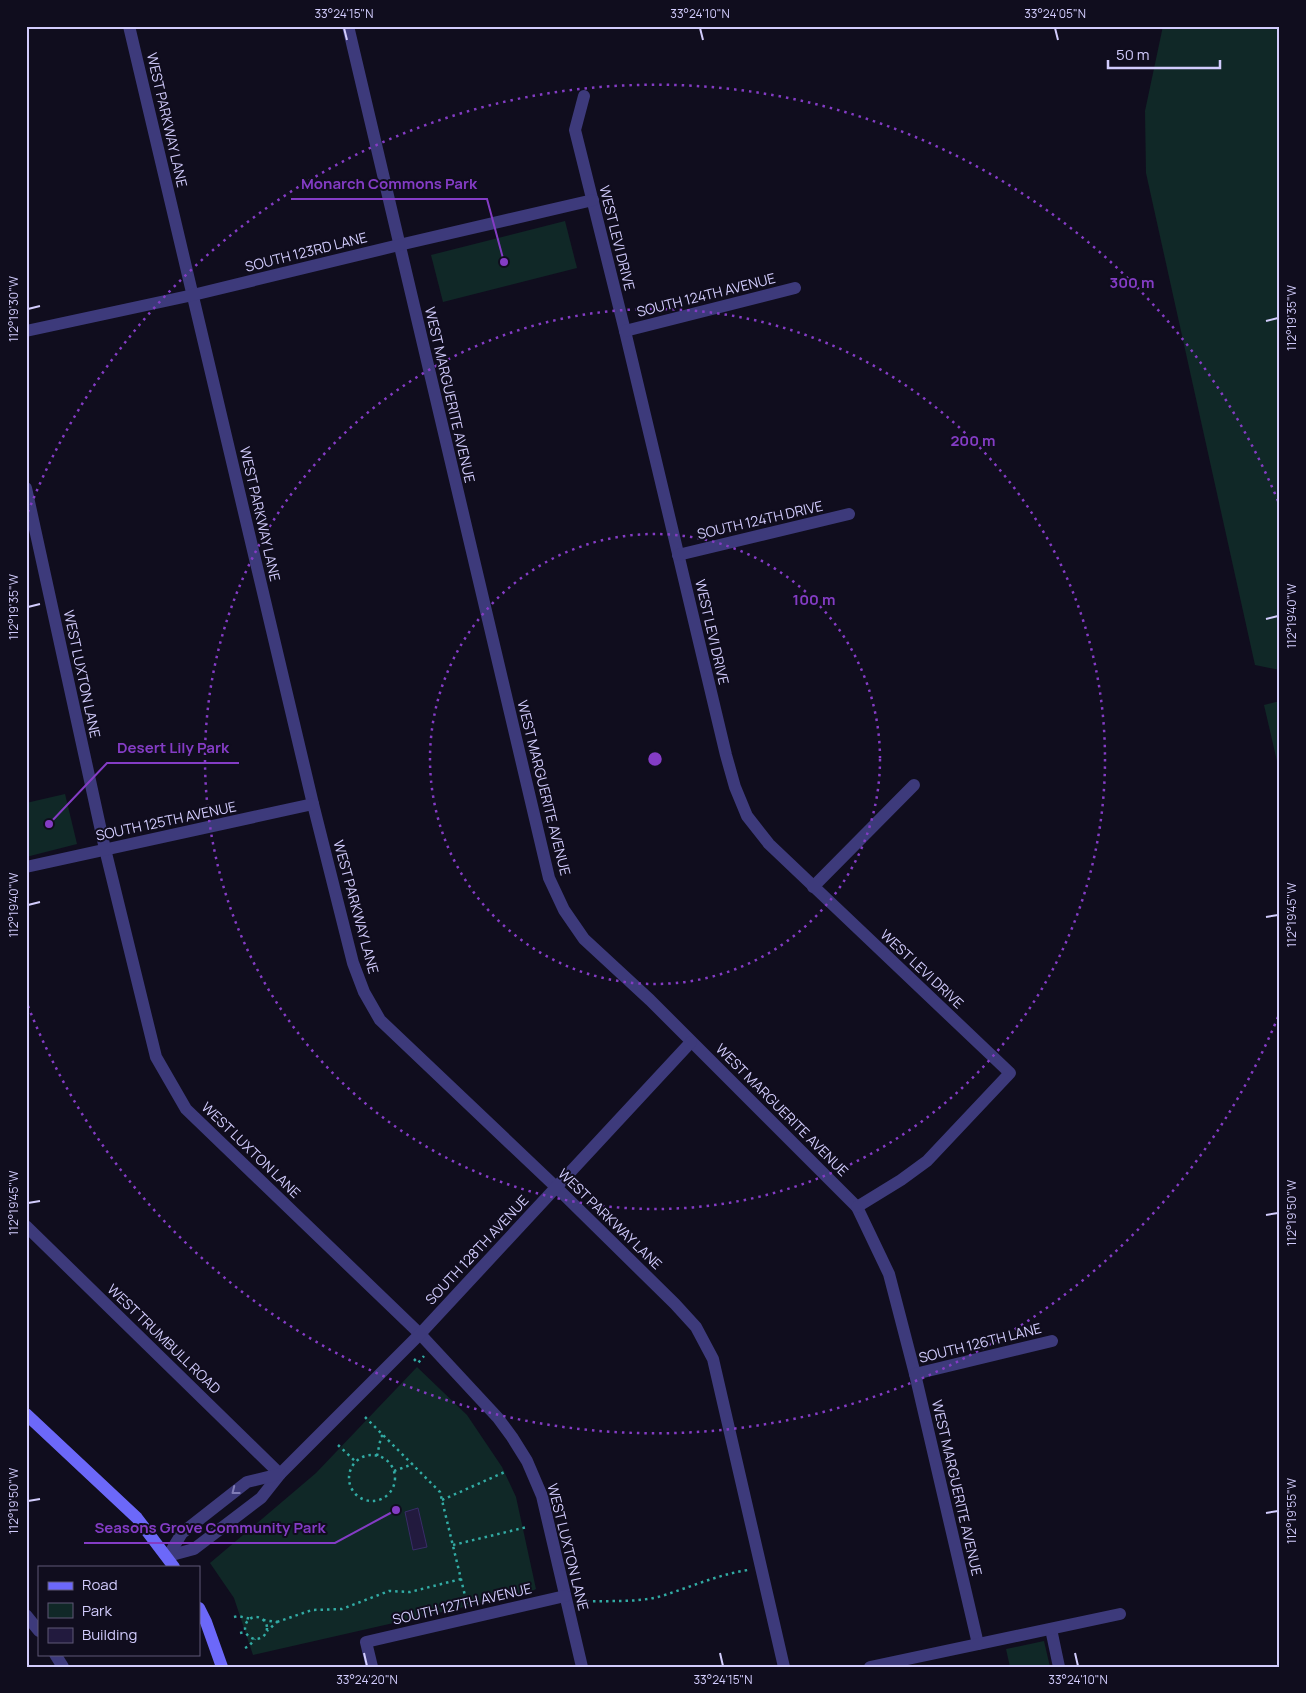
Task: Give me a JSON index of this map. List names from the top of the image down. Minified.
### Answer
{"streets":{"street":["WEST PARKWAY LANE","WEST LEVI DRIVE","SOUTH 123RD LANE","SOUTH 124TH AVENUE","WEST MARGUERITE AVENUE","SOUTH 124TH DRIVE","WEST LUXTON LANE","SOUTH 125TH AVENUE","SOUTH 128TH AVENUE","WEST TRUMBULL ROAD","SOUTH 126TH LANE","SOUTH 127TH AVENUE"]},"crossings":[["WEST PARKWAY LANE","SOUTH 123RD LANE"],["WEST PARKWAY LANE","SOUTH 125TH AVENUE"],["WEST PARKWAY LANE","SOUTH 128TH AVENUE"],["WEST LEVI DRIVE","SOUTH 123RD LANE"],["WEST LEVI DRIVE","SOUTH 124TH AVENUE"],["WEST LEVI DRIVE","WEST MARGUERITE AVENUE"],["WEST LEVI DRIVE","SOUTH 124TH DRIVE"],["SOUTH 123RD LANE","WEST MARGUERITE AVENUE"],["WEST MARGUERITE AVENUE","SOUTH 128TH AVENUE"],["WEST MARGUERITE AVENUE","SOUTH 126TH LANE"],["WEST LUXTON LANE","SOUTH 125TH AVENUE"],["WEST LUXTON LANE","SOUTH 128TH AVENUE"],["WEST LUXTON LANE","SOUTH 127TH AVENUE"],["SOUTH 128TH AVENUE","WEST TRUMBULL ROAD"]],"places":["Monarch Commons Park","Desert Lily Park","Seasons Grove Community Park"],"legend":["Road","Park","Building"],"scale_bar":"50 m","coordinates":["33°24'15\"N","33°24'10\"N","33°24'05\"N","112°19'30\"W","112°19'35\"W","112°19'40\"W","112°19'45\"W","112°19'50\"W","112°19'55\"W","33°24'20\"N"],"rings":["300 m","200 m","100 m"]}
